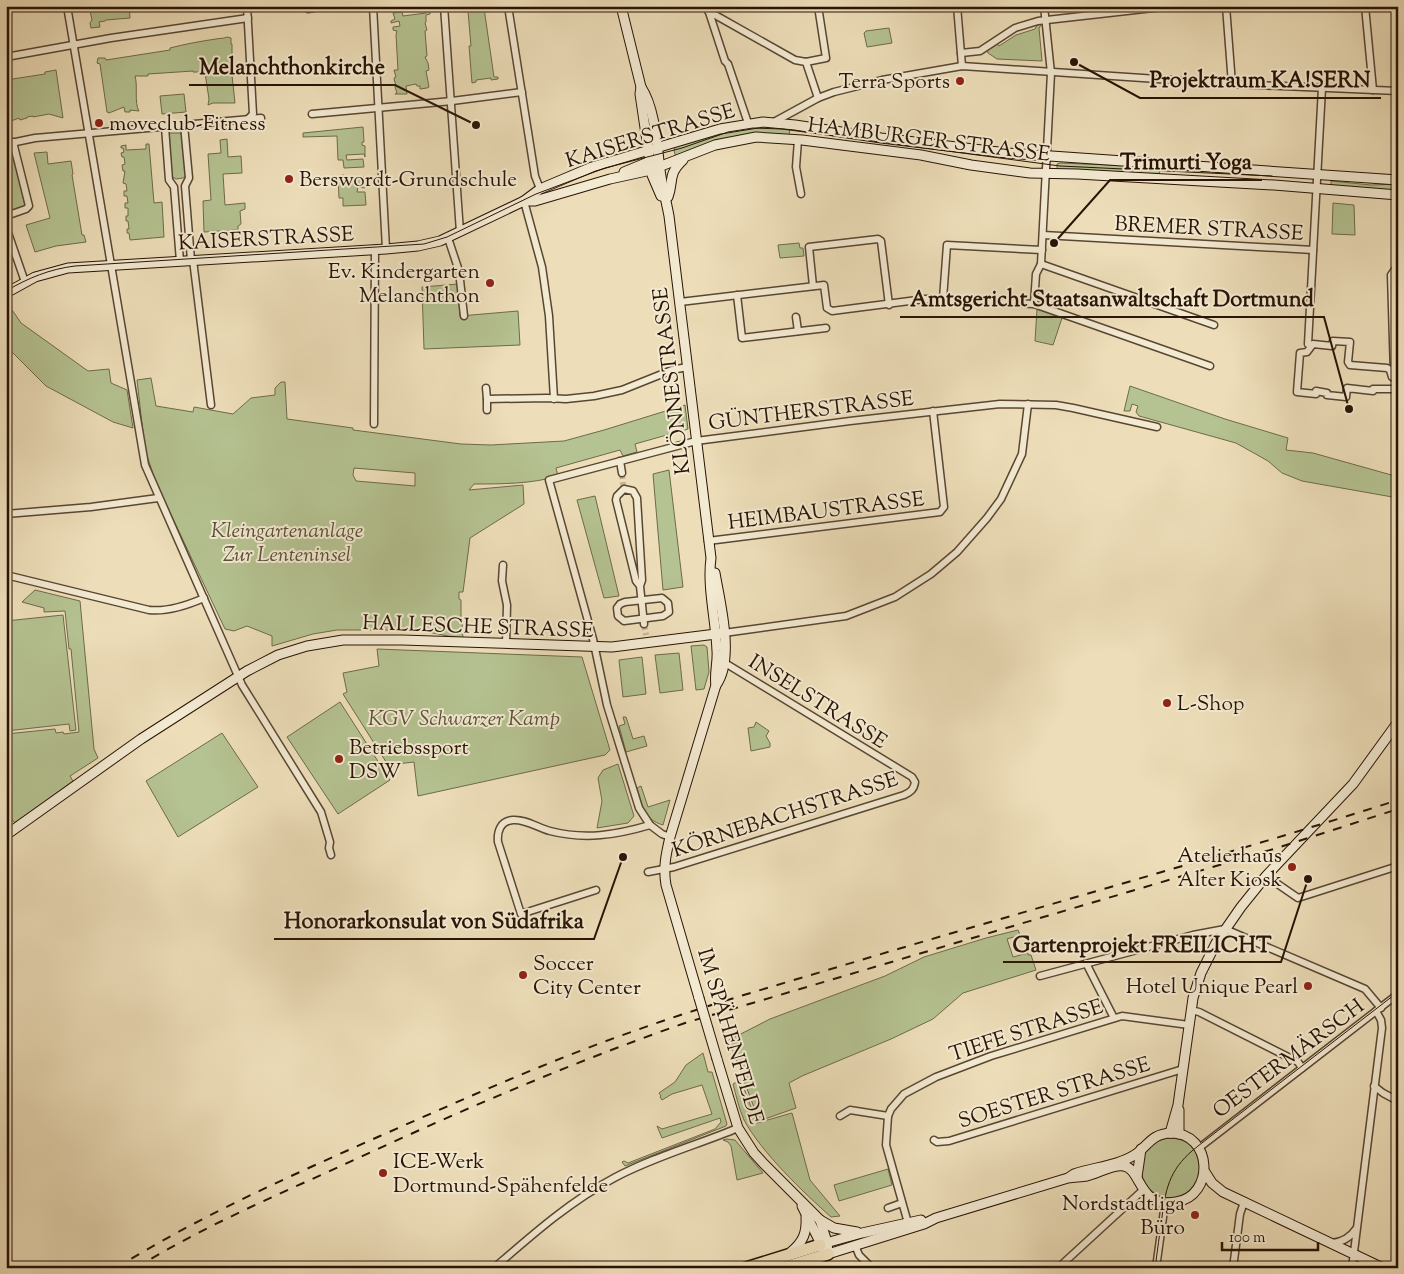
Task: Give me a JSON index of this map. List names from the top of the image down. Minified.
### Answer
{"streets":{"main road":["KAISERSTRASSE","HAMBURGER STRASSE","KLÖNNESTRASSE","HALLESCHE STRASSE","IM SPÄHENFELDE"],"street":["BREMER STRASSE","GÜNTHERSTRASSE","HEIMBAUSTRASSE","INSELSTRASSE","KÖRNEBACHSTRASSE","TIEFE STRASSE","OESTERMÄRSCH","SOESTER STRASSE"]},"crossings":[["KAISERSTRASSE","HAMBURGER STRASSE"],["KAISERSTRASSE","KLÖNNESTRASSE"],["KLÖNNESTRASSE","GÜNTHERSTRASSE"],["KLÖNNESTRASSE","HEIMBAUSTRASSE"],["KLÖNNESTRASSE","HALLESCHE STRASSE"],["KLÖNNESTRASSE","INSELSTRASSE"],["KLÖNNESTRASSE","KÖRNEBACHSTRASSE"],["KLÖNNESTRASSE","IM SPÄHENFELDE"],["GÜNTHERSTRASSE","HEIMBAUSTRASSE"],["GÜNTHERSTRASSE","HALLESCHE STRASSE"],["INSELSTRASSE","KÖRNEBACHSTRASSE"],["KÖRNEBACHSTRASSE","IM SPÄHENFELDE"]],"parks":["Kleingartenanlage Zur Lenteninsel","KGV Schwarzer Kamp"],"places":["Projektraum KA!SERN","Terra Sports","moveclub-Fitness","Melanchthonkirche","Berswordt-Grundschule","Trimurti Yoga","Ev. Kindergarten Melanchthon","Amtsgericht Staatsanwaltschaft Dortmund","L-Shop","Betriebssport DSW","Honorarkonsulat von Südafrika","Atelierhaus Alter Kiosk","Gartenprojekt FREILICHT","Soccer City Center","Hotel Unique Pearl","ICE-Werk Dortmund-Spähenfelde","Nordstadtliga Büro"],"scale_bar":"100 m"}
